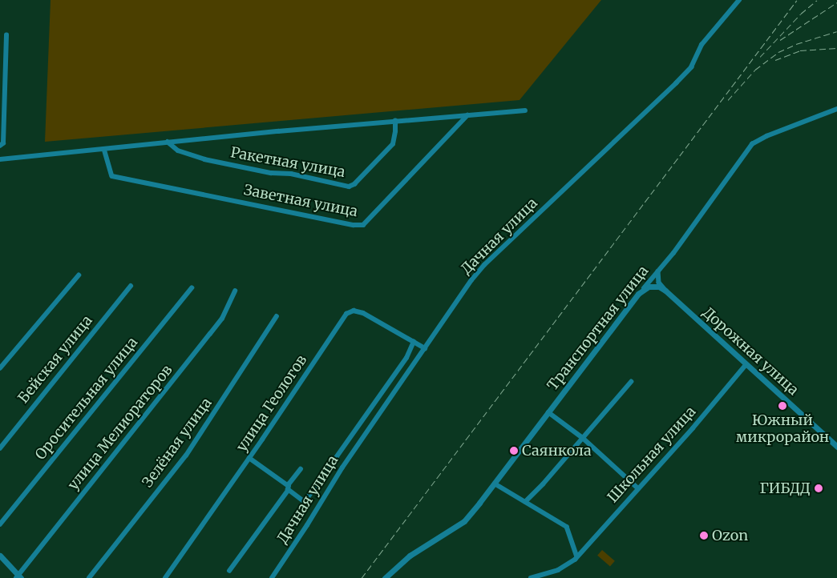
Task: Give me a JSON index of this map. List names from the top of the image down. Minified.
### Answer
{"streets":{"street":["Ракетная улица","Заветная улица","Дачная улица","Транспортная улица","Дорожная улица","Бейская улица","Оросительная улица","улица Геологов","улица Мелиораторов","Зелёная улица","Школьная улица"]},"crossings":[["Ракетная улица","Заветная улица"],["Дачная улица","улица Геологов"],["Дорожная улица","Школьная улица"]],"places":["Южный микрорайон","Саянкола","ГИБДД","Ozon"]}
